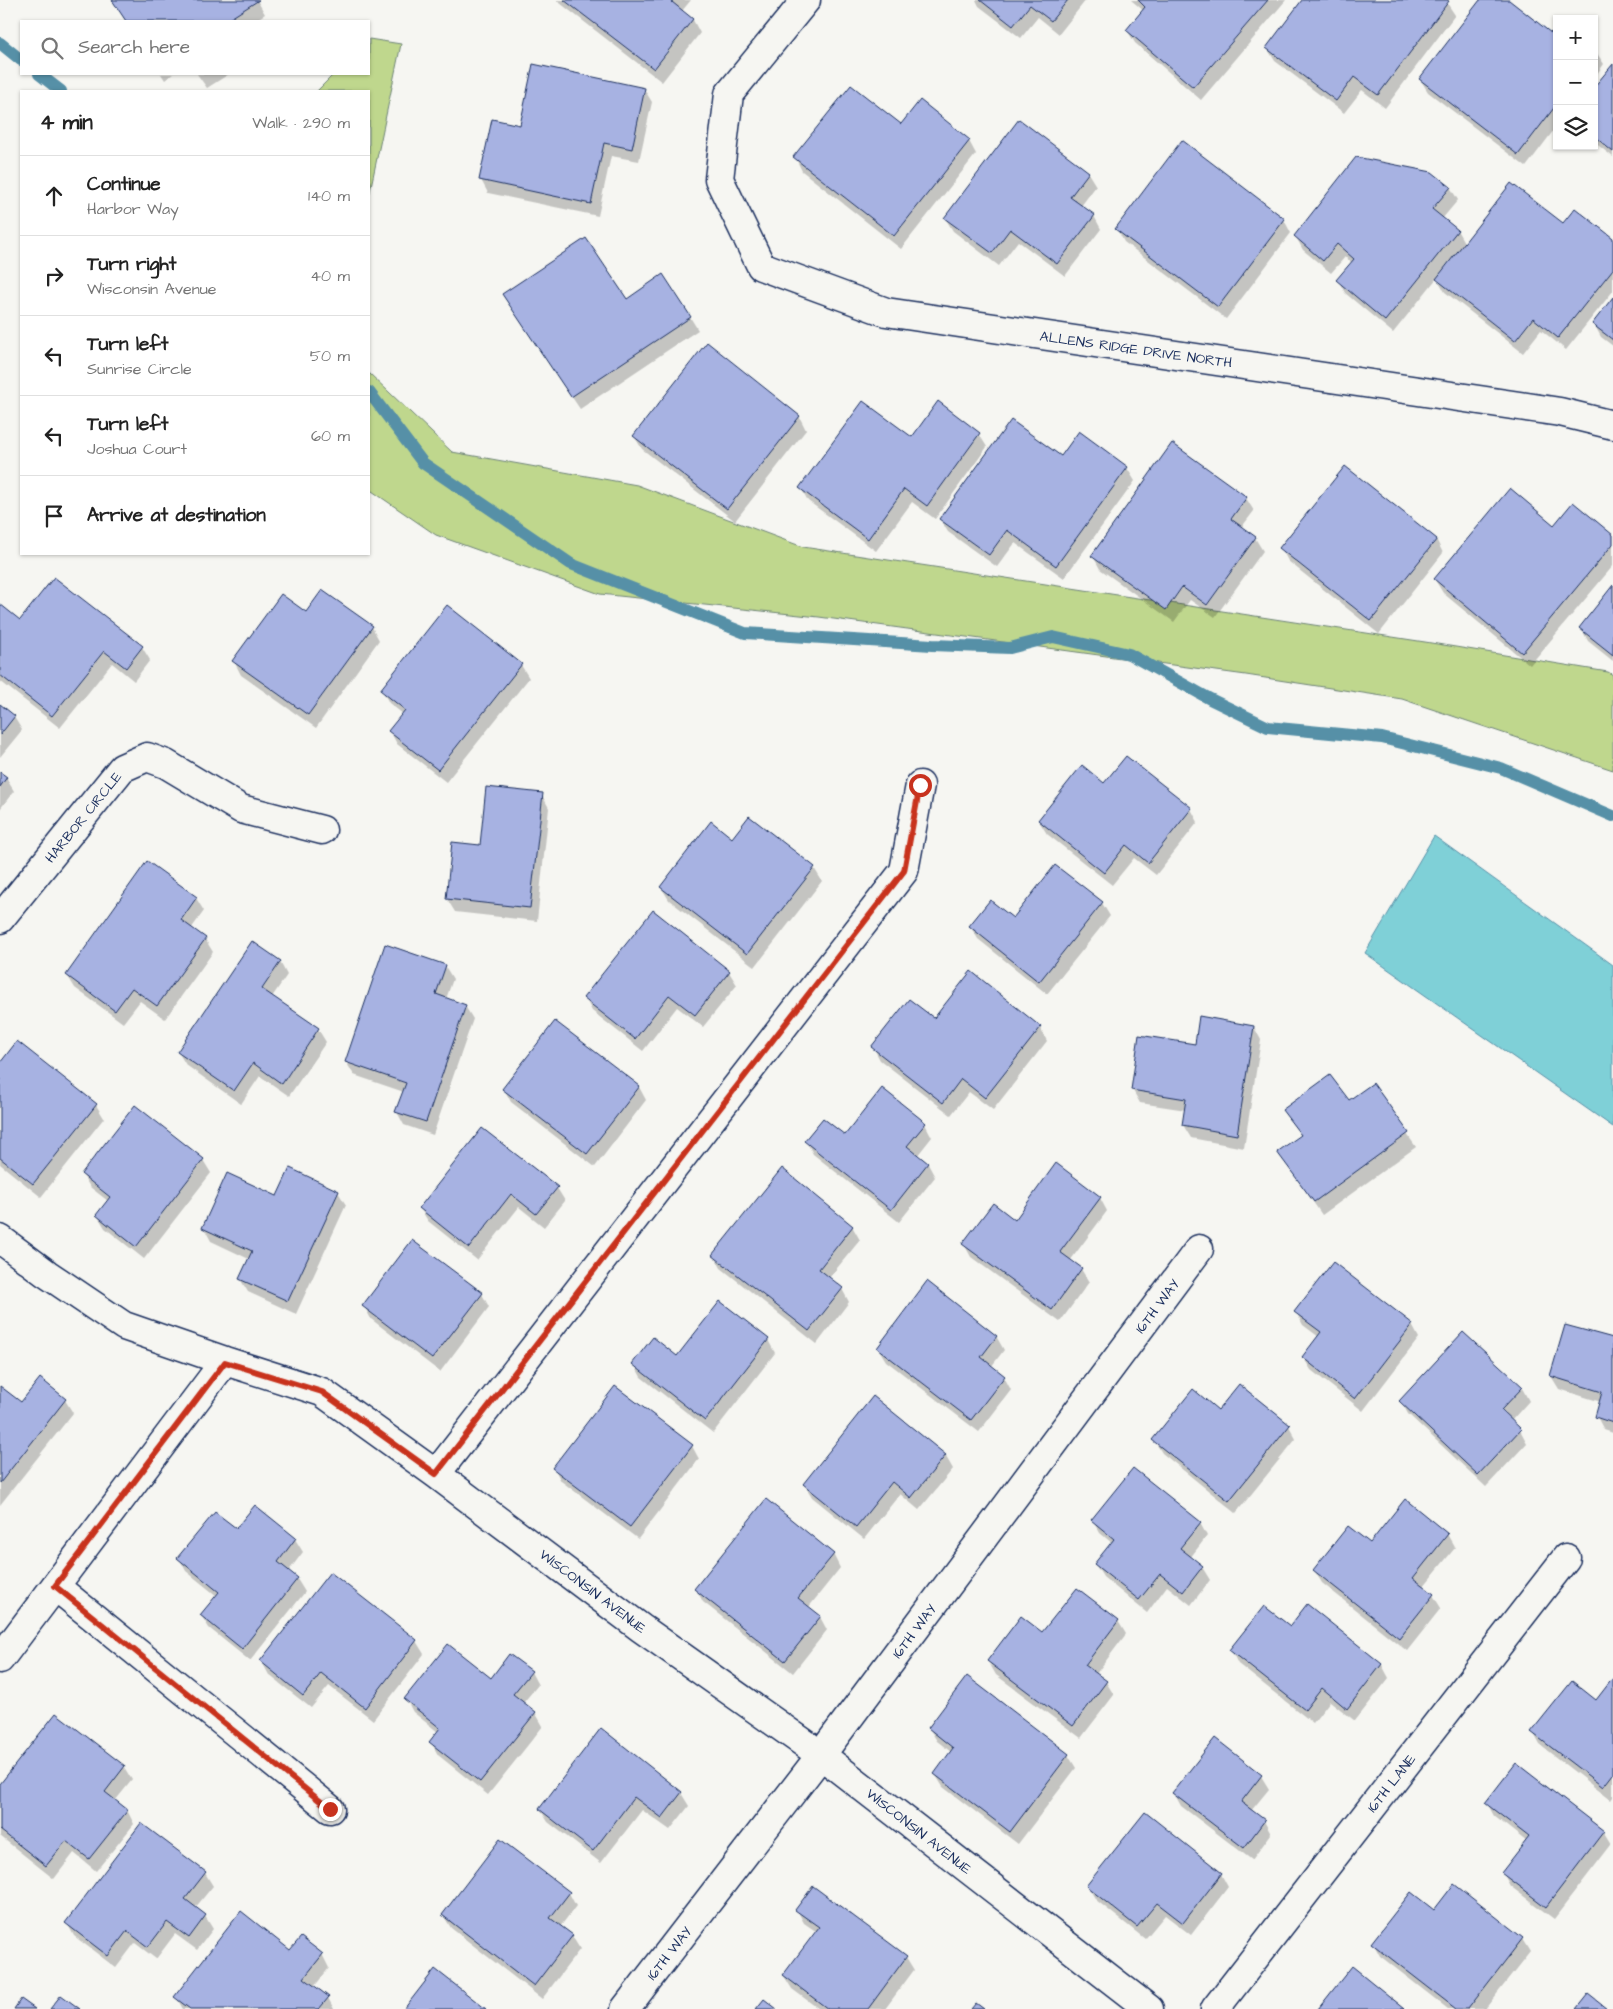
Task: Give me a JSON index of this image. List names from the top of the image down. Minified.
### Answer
{"streets":{"street":["ALLENS RIDGE DRIVE NORTH","HARBOR CIRCLE","16TH WAY","WISCONSIN AVENUE","16TH LANE"]},"crossings":[["16TH WAY","WISCONSIN AVENUE"]],"page":{"map_buttons":["+","−"],"search":"Search here","heading":["4 min","Walk · 290 m"],"list":[["Continue","Harbor Way","140 m"],["Turn right","Wisconsin Avenue","40 m"],["Turn left","Sunrise Circle","50 m"],["Turn left","Joshua Court","60 m"],"Arrive at destination"]}}
